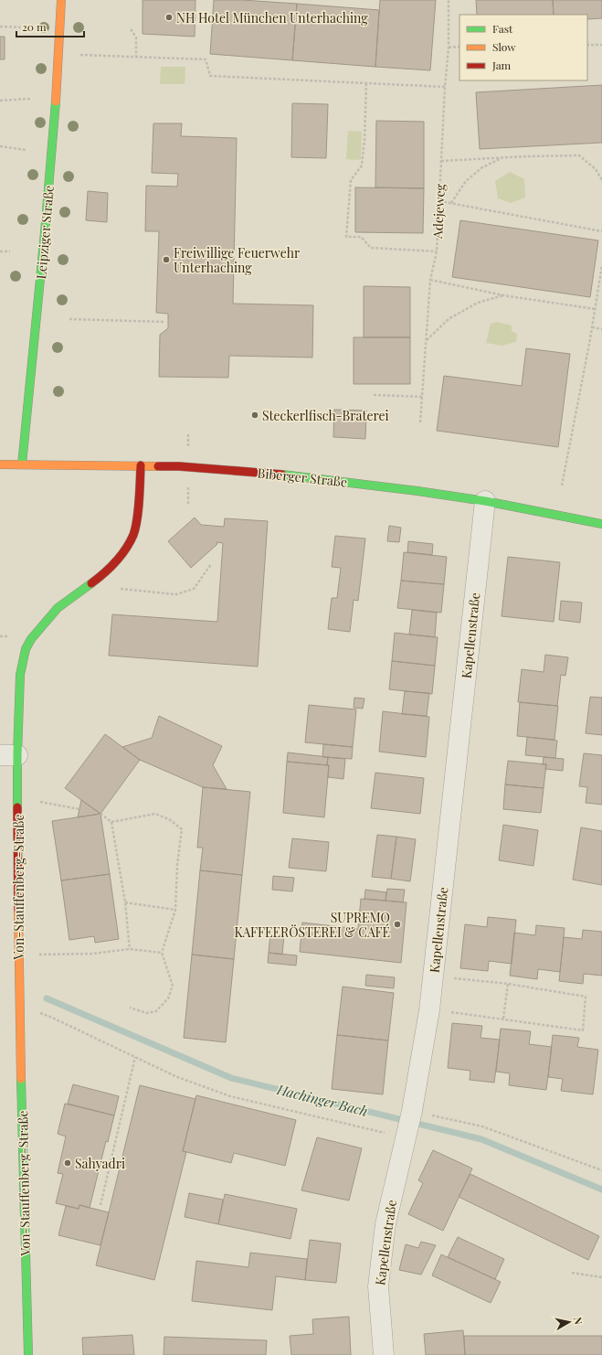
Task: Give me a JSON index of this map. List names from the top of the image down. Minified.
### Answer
{"streets":{"main road":["Leipziger Straße","Biberger Straße","Von-Stauffenberg-Straße"],"street":["Kapellenstraße"],"path":["Adejeweg"]},"crossings":[["Leipziger Straße","Biberger Straße"],["Biberger Straße","Kapellenstraße"],["Biberger Straße","Von-Stauffenberg-Straße"]],"water":["Hachinger Bach"],"places":["NH Hotel München Unterhaching","Freiwillige Feuerwehr Unterhaching","Steckerlfisch-Braterei","SUPREMO KAFFEERÖSTEREI & CAFÉ","Sahyadri"],"legend":["Fast","Slow","Jam"],"scale_bar":"20 m","north":"right"}
